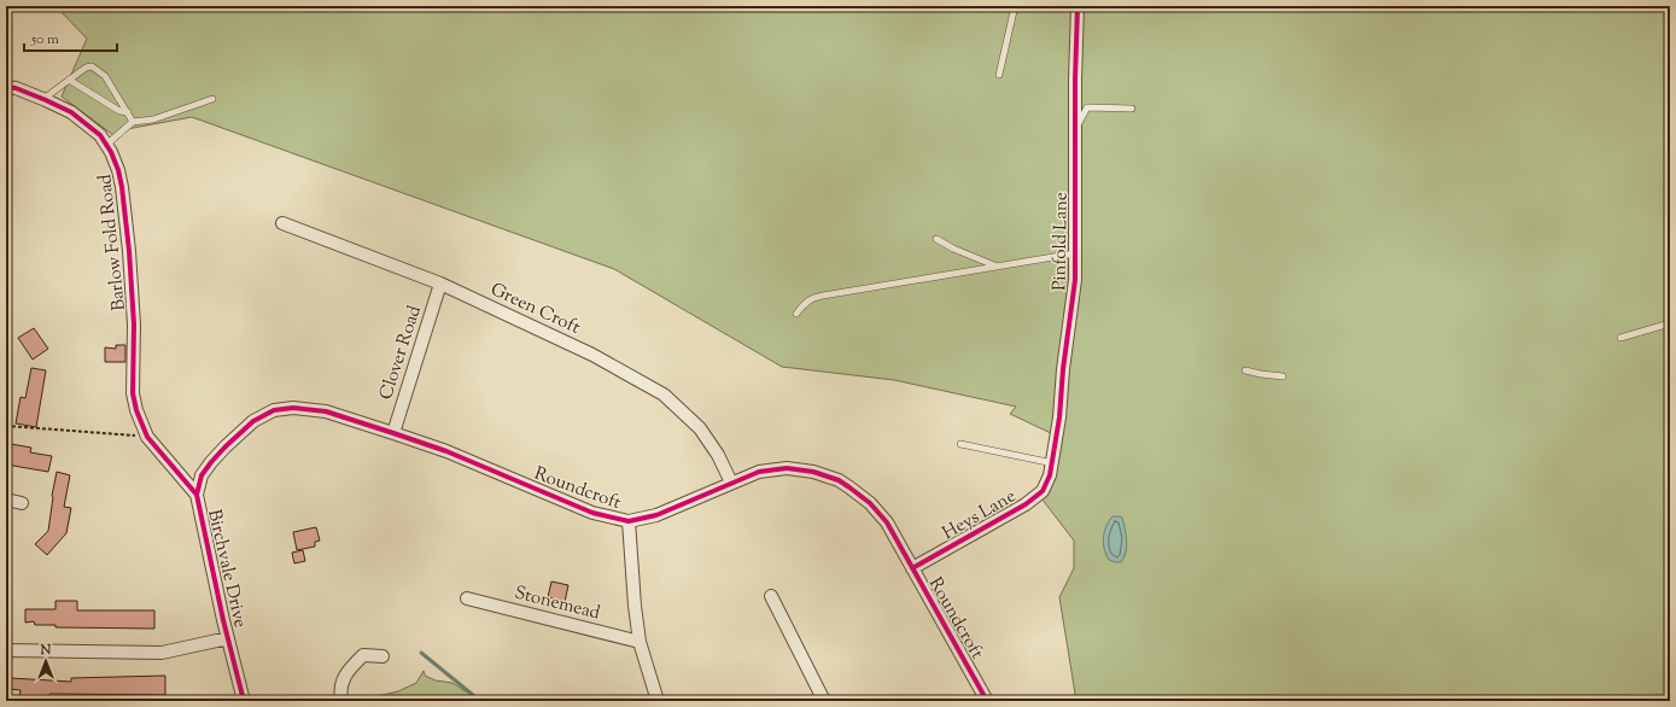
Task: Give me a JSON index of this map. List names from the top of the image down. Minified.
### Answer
{"streets":{"street":["Pinfold Lane","Barlow Fold Road","Green Croft","Clover Road","Roundcroft","Heys Lane","Birchvale Drive","Stonemead"]},"crossings":[["Pinfold Lane","Heys Lane"],["Barlow Fold Road","Birchvale Drive"],["Green Croft","Clover Road"],["Green Croft","Roundcroft"],["Clover Road","Roundcroft"],["Roundcroft","Heys Lane"],["Roundcroft","Birchvale Drive"]],"scale_bar":"50 m","north":"top"}
